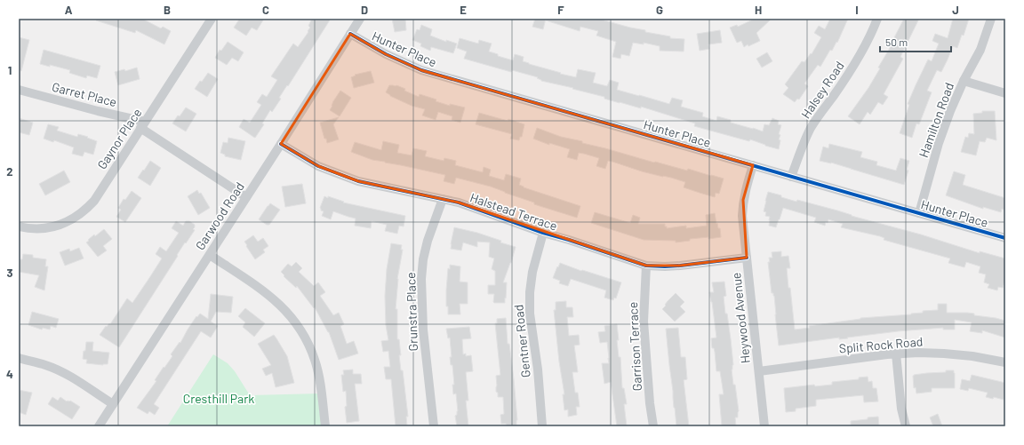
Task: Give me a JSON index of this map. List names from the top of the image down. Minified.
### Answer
{"streets":{"street":["Hunter Place","Halsey Road","Garret Place","Hamilton Road","Gaynor Place","Halstead Terrace","Garwood Road","Grunstra Place","Heywood Avenue","Gentner Road","Split Rock Road","Garrison Terrace"]},"crossings":[["Hunter Place","Halsey Road"],["Hunter Place","Hamilton Road"],["Hunter Place","Garwood Road"],["Hunter Place","Heywood Avenue"],["Garret Place","Gaynor Place"],["Garret Place","Garwood Road"],["Halstead Terrace","Garwood Road"],["Halstead Terrace","Grunstra Place"],["Halstead Terrace","Heywood Avenue"],["Halstead Terrace","Gentner Road"],["Halstead Terrace","Garrison Terrace"],["Heywood Avenue","Split Rock Road"]],"parks":["Cresthill Park"],"scale_bar":"50 m","grid":{"columns":["A","B","C","D","E","F","G","H","I","J"],"rows":["1","2","3","4"]}}
